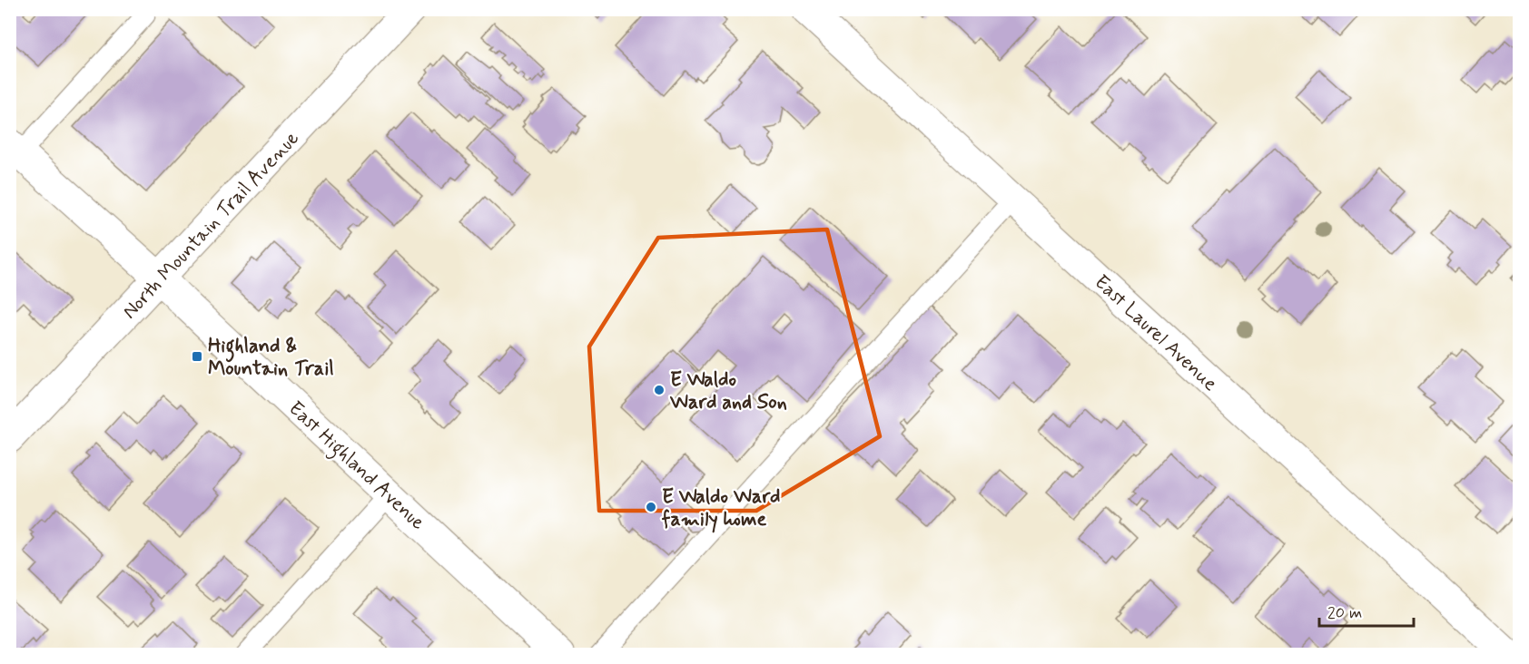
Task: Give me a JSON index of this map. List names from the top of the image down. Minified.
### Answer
{"streets":{"street":["North Mountain Trail Avenue","East Laurel Avenue","East Highland Avenue"]},"crossings":[["North Mountain Trail Avenue","East Highland Avenue"]],"places":{"transit":["Highland & Mountain Trail"],"other":["E Waldo Ward and Son","E Waldo Ward family home"]},"scale_bar":"20 m"}
